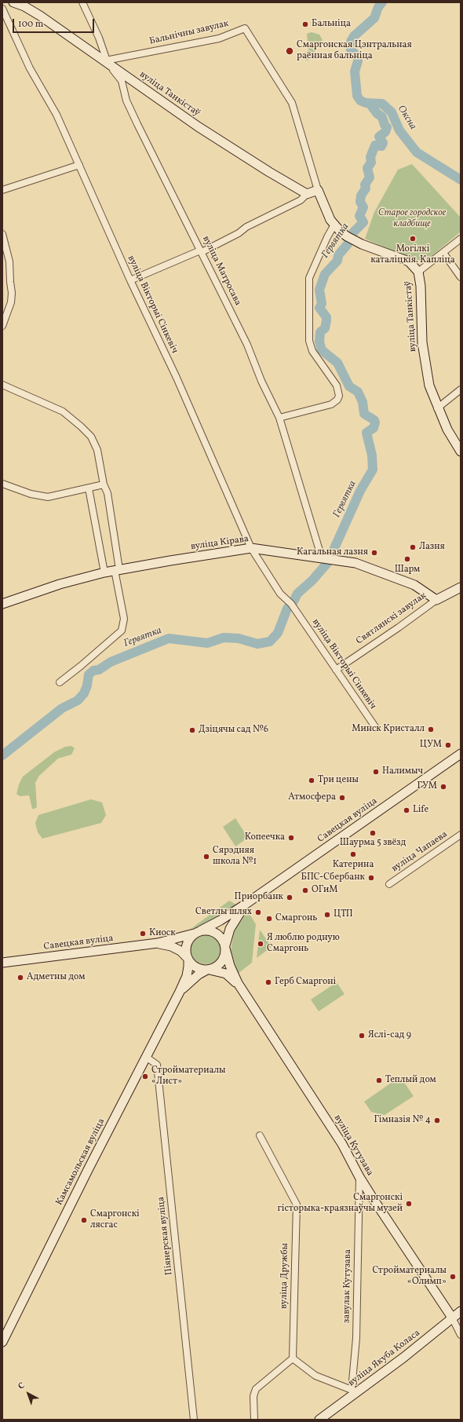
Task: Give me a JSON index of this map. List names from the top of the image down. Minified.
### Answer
{"streets":{"main road":["вуліца Танкістаў","вуліца Кірава","Святлянскі завулак","Савецкая вуліца","вуліца Кутузава","Камсамольская вуліца","вуліца Якуба Коласа"],"street":["Бальнічны завулак","вуліца Матросава","вуліца Вікторыі Сінкевіч","вуліца Чапаева","Піянерская вуліца","вуліца Дружбы","завулак Кутузава"]},"crossings":[["Бальнічны завулак","вуліца Танкістаў"],["Бальнічны завулак","вуліца Матросава"],["вуліца Танкістаў","вуліца Матросава"],["вуліца Матросава","вуліца Кірава"],["вуліца Вікторыі Сінкевіч","вуліца Кірава"],["вуліца Вікторыі Сінкевіч","Святлянскі завулак"],["вуліца Кірава","Святлянскі завулак"],["Савецкая вуліца","вуліца Кутузава"],["Савецкая вуліца","Камсамольская вуліца"],["вуліца Кутузава","Камсамольская вуліца"],["вуліца Кутузава","завулак Кутузава"],["вуліца Кутузава","вуліца Якуба Коласа"],["Камсамольская вуліца","Піянерская вуліца"],["завулак Кутузава","вуліца Якуба Коласа"]],"water":["Оксна","Гервятка"],"parks":["Старое городское кладбище"],"places":["Бальніца","Смаргонская Цэнтральная раённая бальніца","Могілкі каталіцкія. Капліца","Лазня","Кагальная лазня","Шарм","Минск Кристалл","Дзіцячы сад №6","ЦУМ","Налимыч","Три цены","ГУМ","Атмосфера","Life","Шаурма 5 звёзд","Копеечка","Катерина","Сярэдняя школа №1","БПС-Сбербанк","ОГиМ","Приорбанк","Светлы шлях","ЦТП","Смаргонь","Киоск","Я люблю родную Смаргонь","Адметны дом","Герб Смаргоні","Яслі-сад 9","Стройматериалы «Лист»","Теплый дом","Гімназія № 4","Смаргонскі гісторыка-краязнаўчы музей","Смаргонскі лясгас","Стройматериалы «Олимп»"],"scale_bar":"100 m","north":"top left"}
